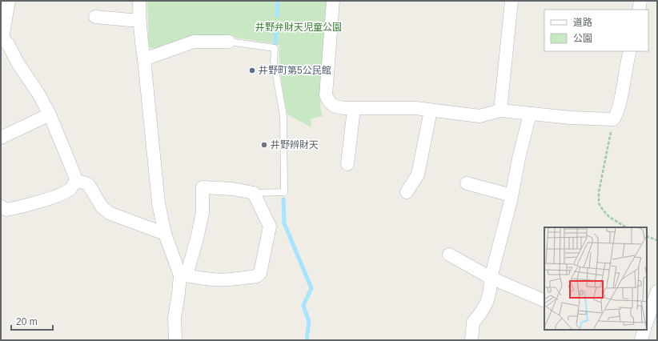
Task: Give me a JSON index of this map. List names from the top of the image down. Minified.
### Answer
{"parks":["井野弁財天児童公園"],"places":["井野町第5公民館","井野辨財天"],"legend":["道路","公園"],"scale_bar":"20 m"}
